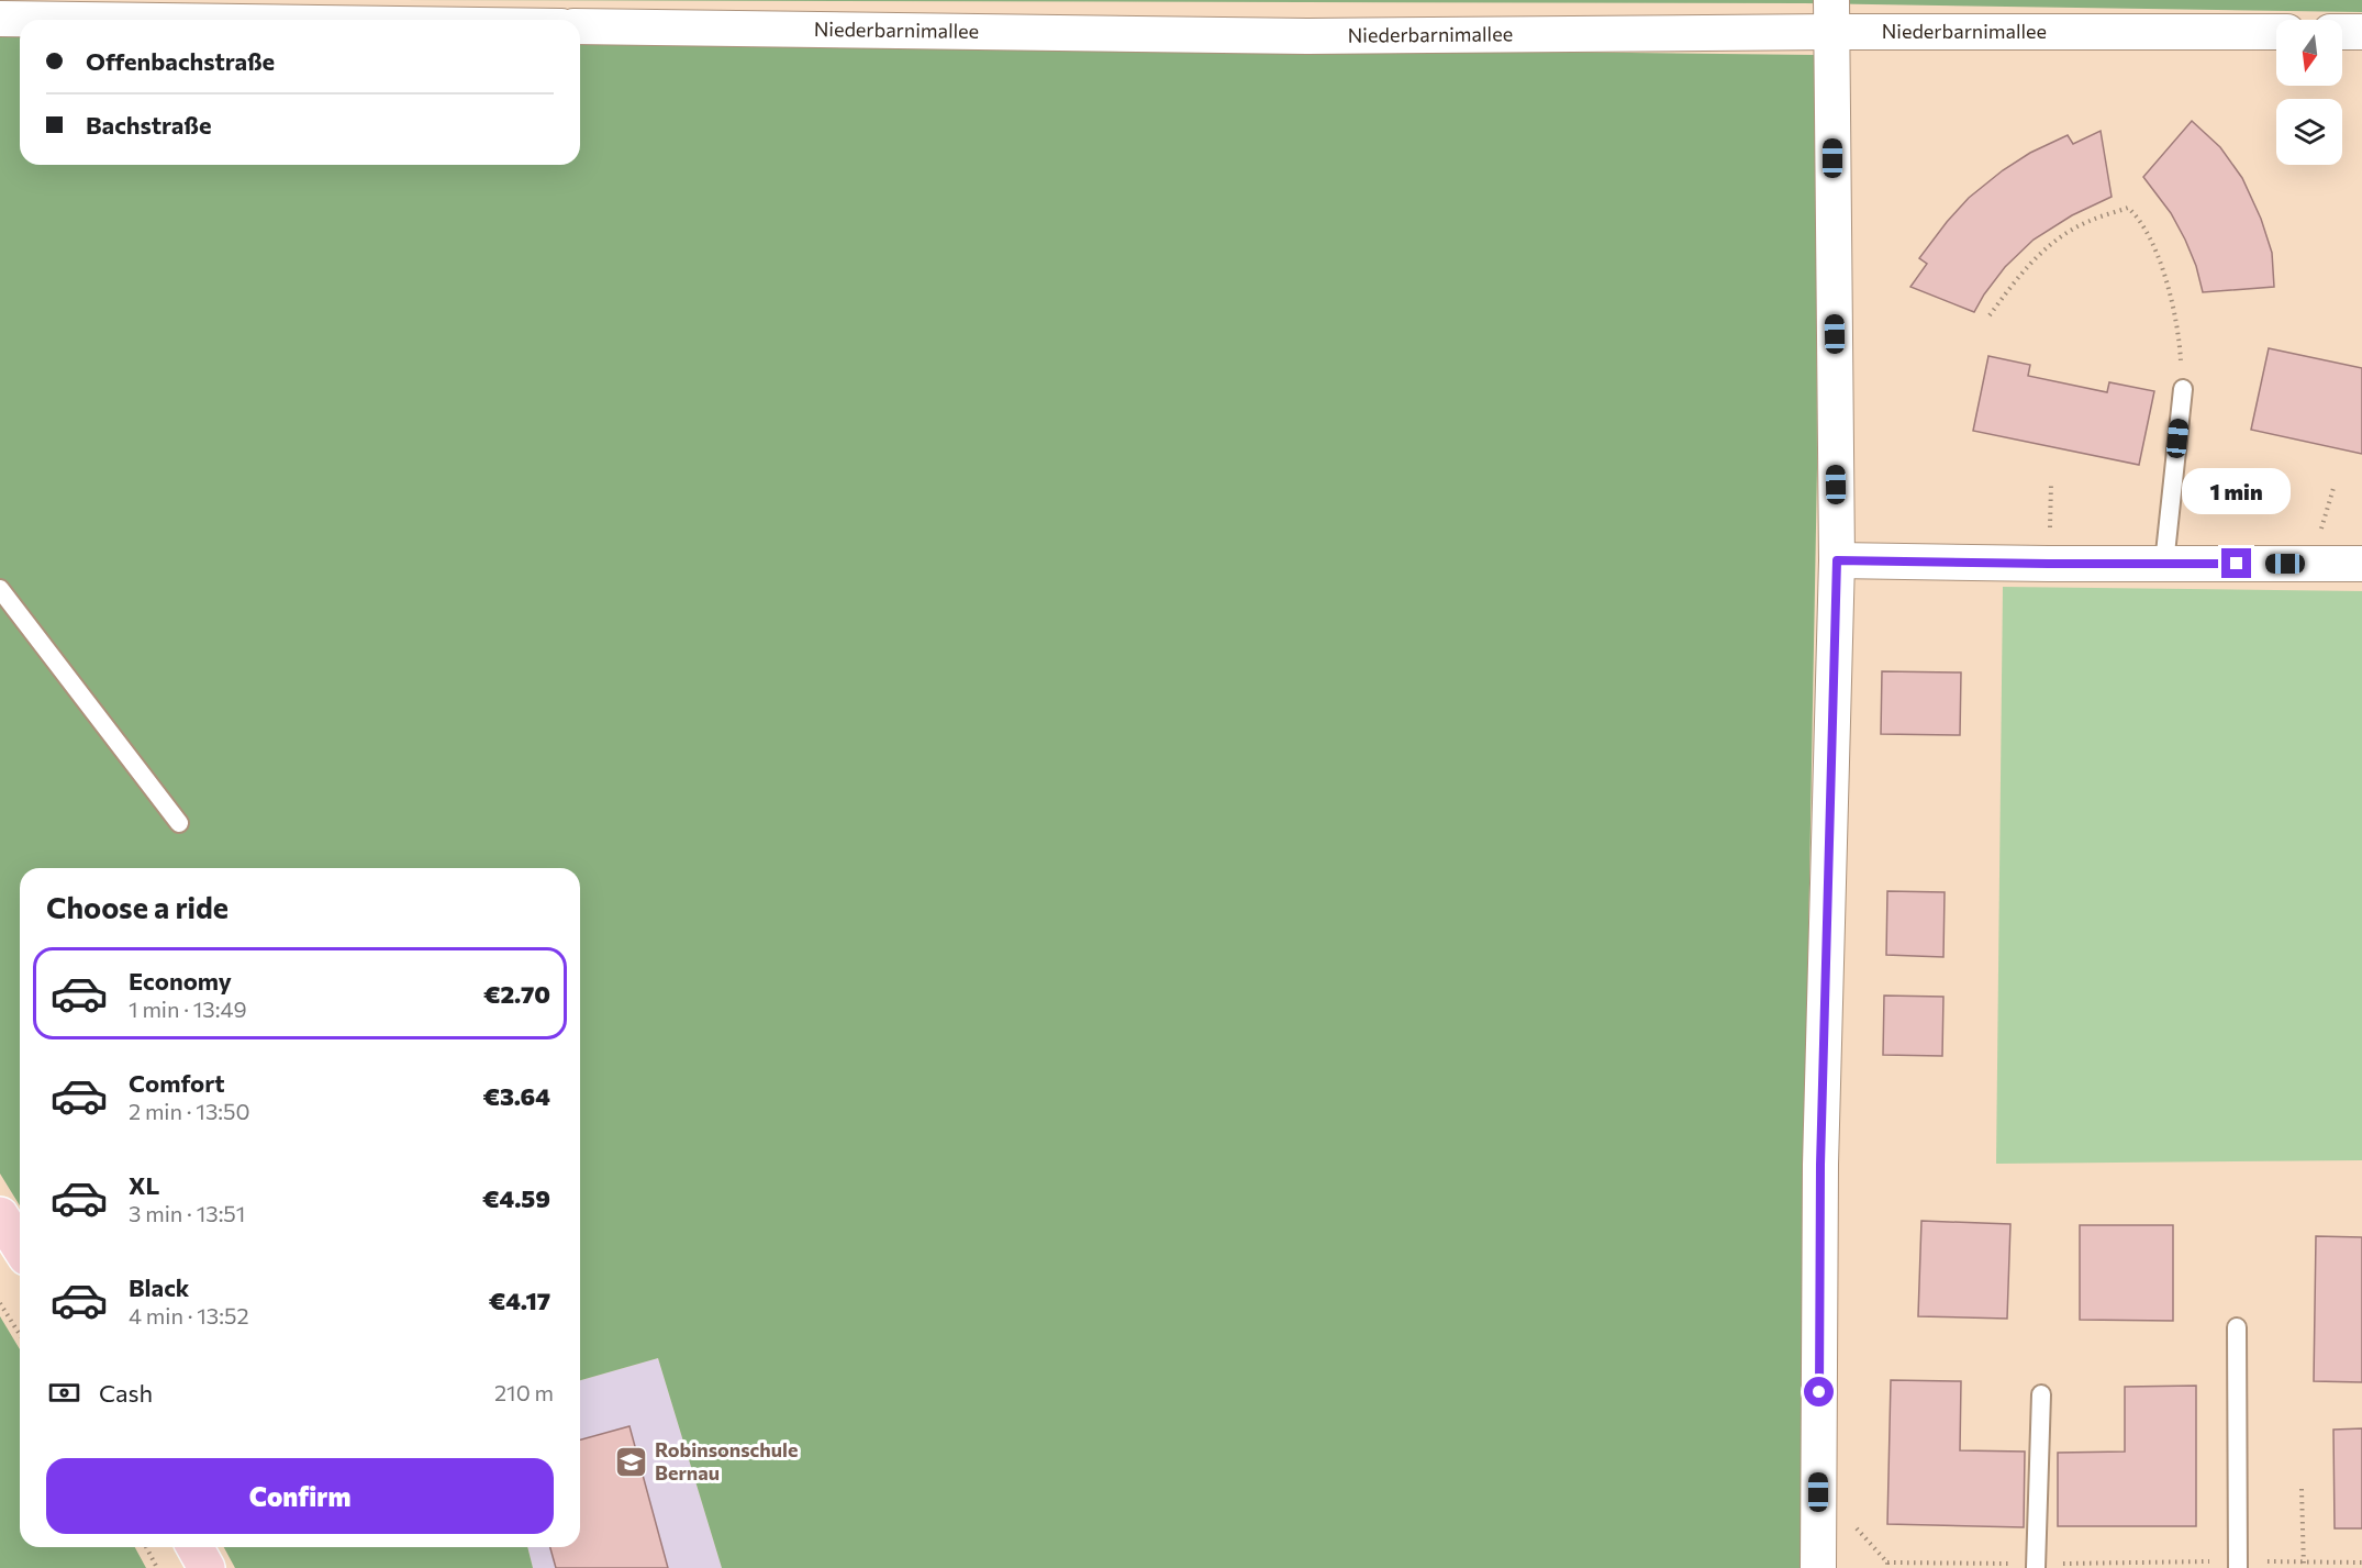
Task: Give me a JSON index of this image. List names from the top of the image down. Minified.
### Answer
{"streets":{"street":["Niederbarnimallee"]},"places":{"school or university":["Robinsonschule Bernau"]},"north":"bottom","page":{"banner":["Offenbachstraße","Bachstraße"],"bubble":"1 min","heading":"Choose a ride","list":[{"name":"Economy","note":"1 min · 13:49","value":"€2.70"},{"name":"Comfort","note":"2 min · 13:50","value":"€3.64"},{"name":"XL","note":"3 min · 13:51","value":"€4.59"},{"name":"Black","note":"4 min · 13:52","value":"€4.17"}],"pay":["Cash","210 m"],"buttons":"Confirm"}}
